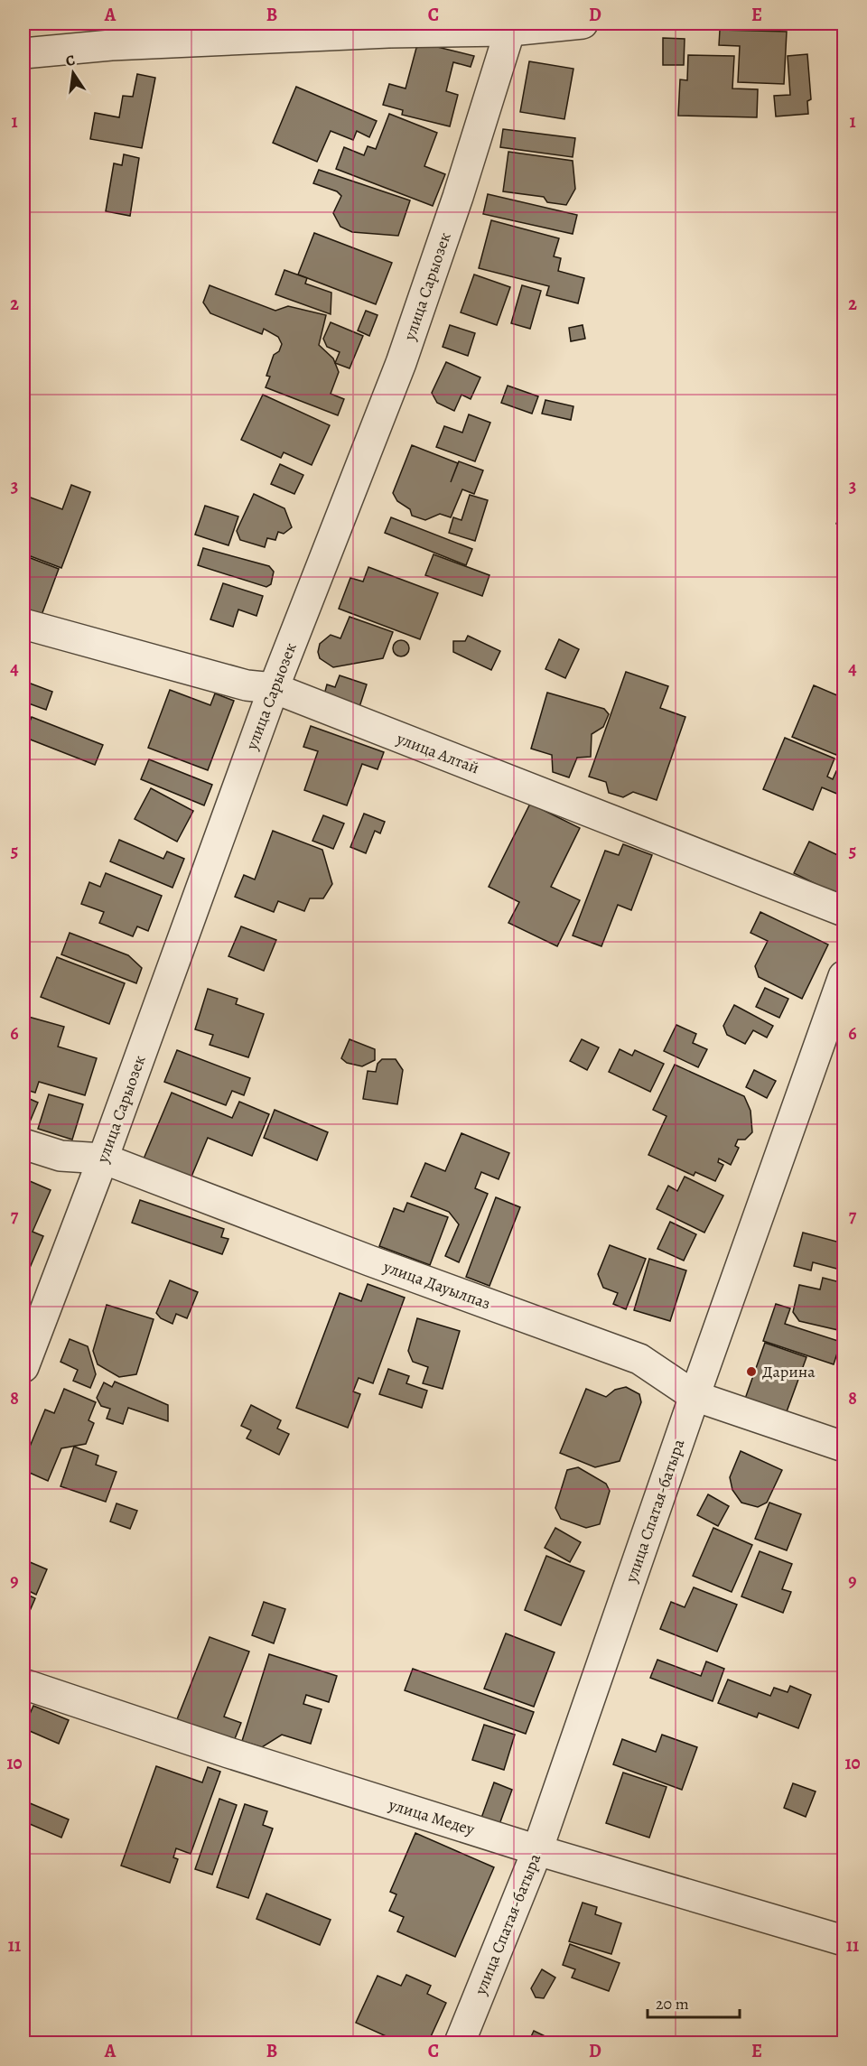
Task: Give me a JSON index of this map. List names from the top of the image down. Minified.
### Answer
{"streets":{"street":["улица Сарыозек","улица Алтай","улица Дауылпаз","улица Спатая-батыра","улица Медеу"]},"crossings":[["улица Сарыозек","улица Алтай"],["улица Сарыозек","улица Дауылпаз"],["улица Дауылпаз","улица Спатая-батыра"],["улица Спатая-батыра","улица Медеу"]],"places":["Дарина"],"scale_bar":"20 m","north":"top","grid":{"columns":["A","B","C","D","E"],"rows":["1","2","3","4","5","6","7","8","9","10","11"]}}
